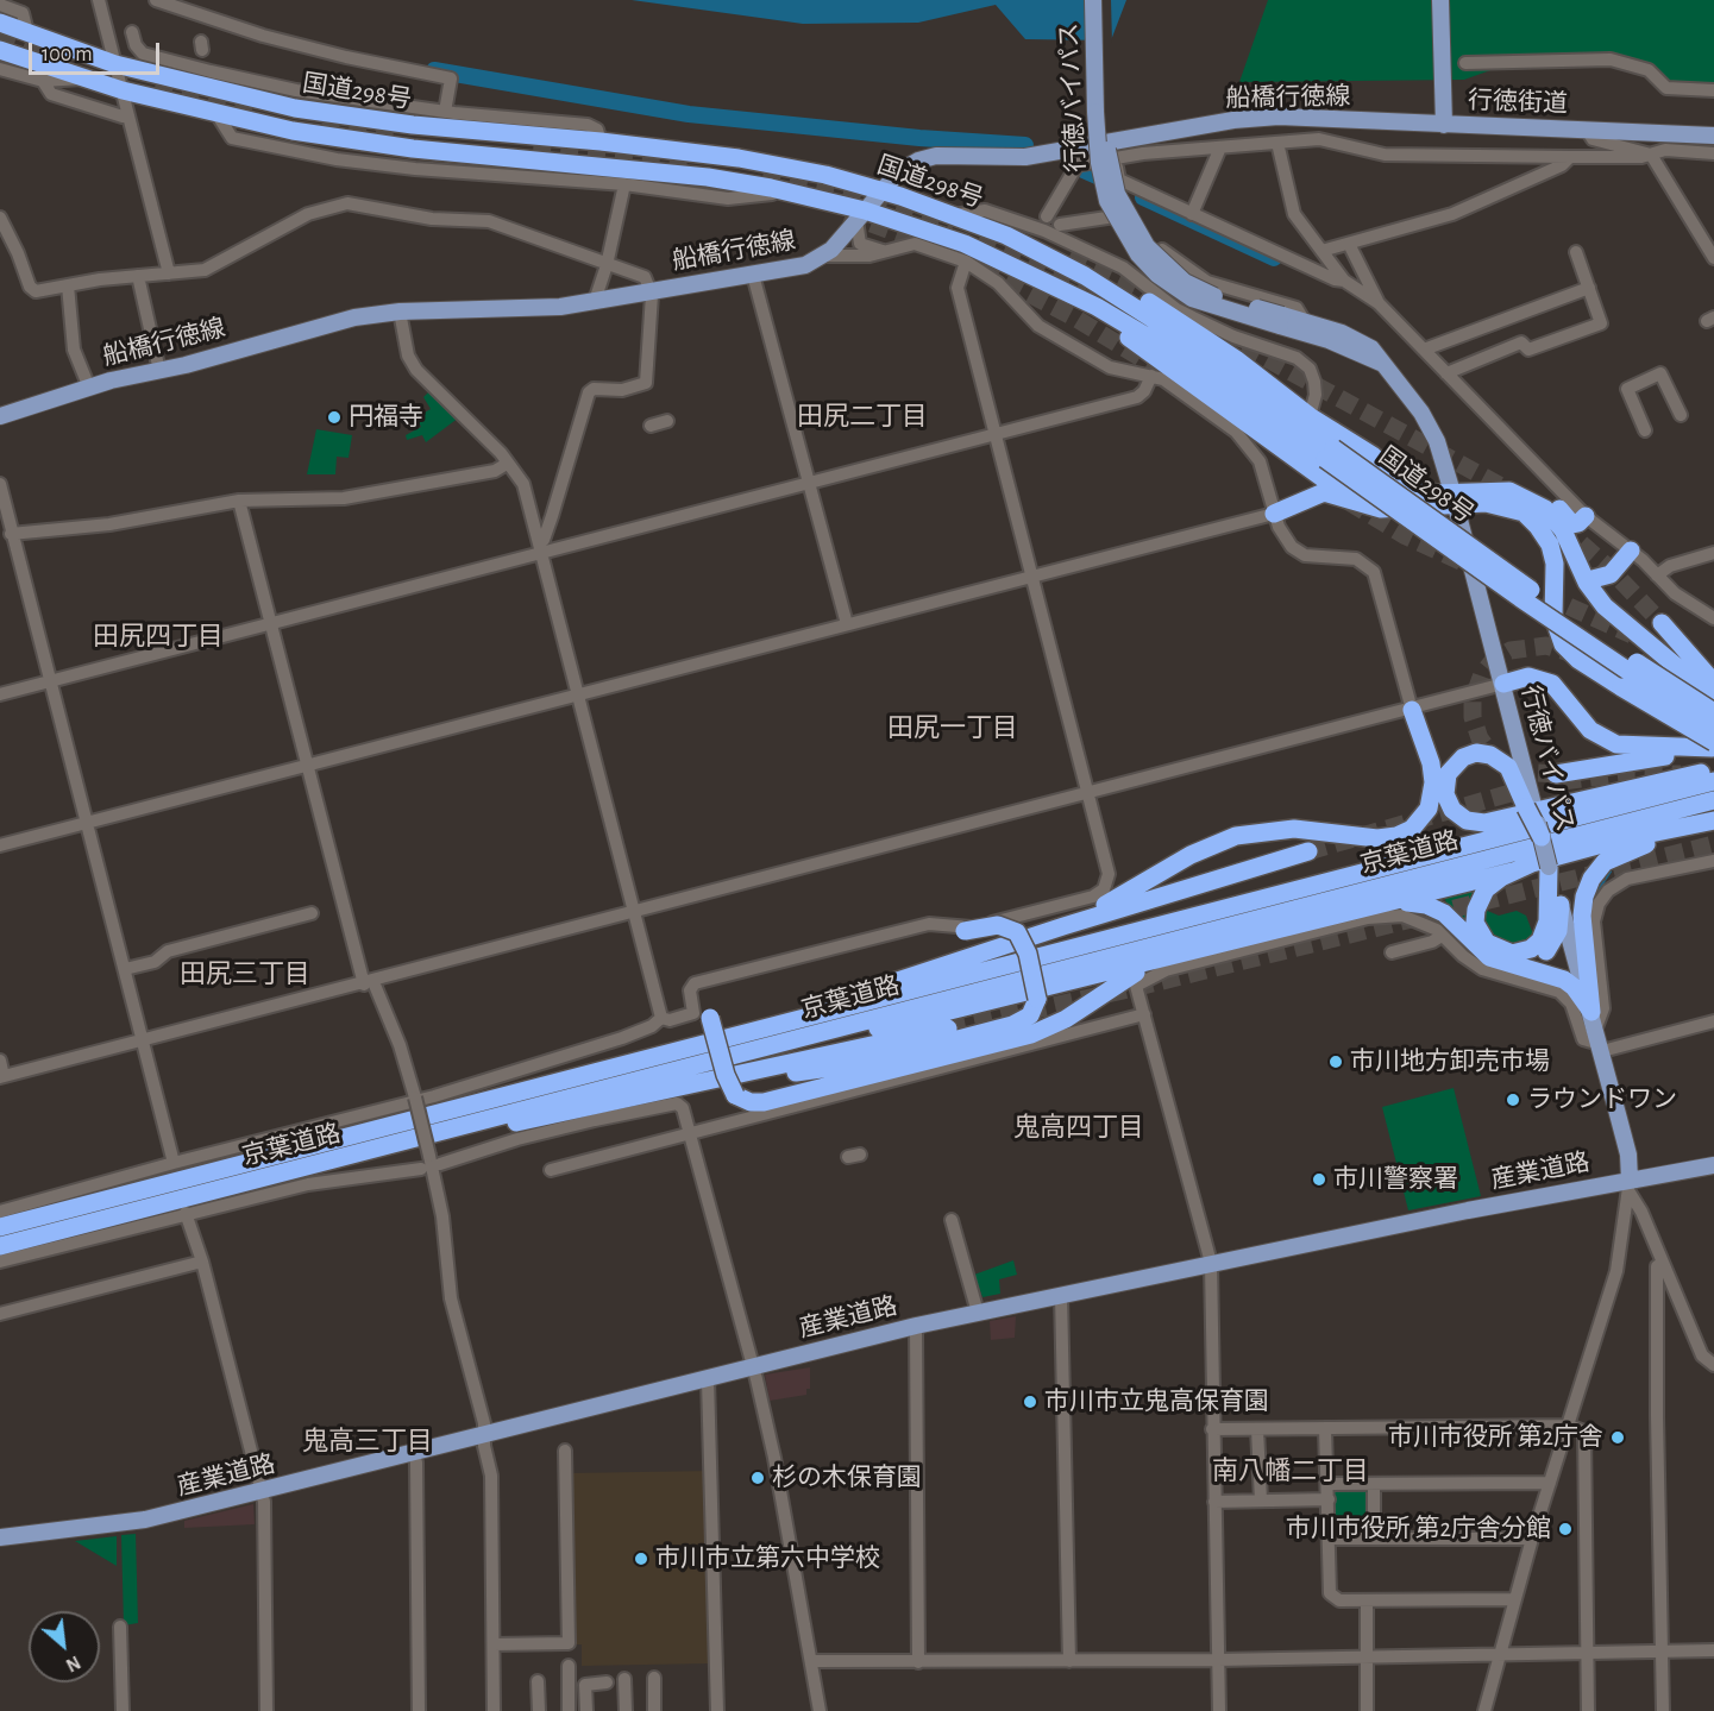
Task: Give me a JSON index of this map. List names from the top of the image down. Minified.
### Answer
{"streets":{"highway":["国道298号","京葉道路"],"main road":["行徳バイパス","船橋行徳線","行徳街道","産業道路"]},"crossings":[["国道298号","船橋行徳線"],["行徳バイパス","産業道路"],["船橋行徳線","行徳街道"]],"districts":["田尻二丁目","田尻四丁目","田尻一丁目","田尻三丁目","鬼高四丁目","鬼高三丁目","南八幡二丁目"],"places":["円福寺","市川地方卸売市場","ラウンドワン","市川警察署","市川市立鬼高保育園","市川市役所 第2庁舎","杉の木保育園","市川市役所 第2庁舎分館","市川市立第六中学校"],"scale_bar":"100 m","north":"bottom right"}
